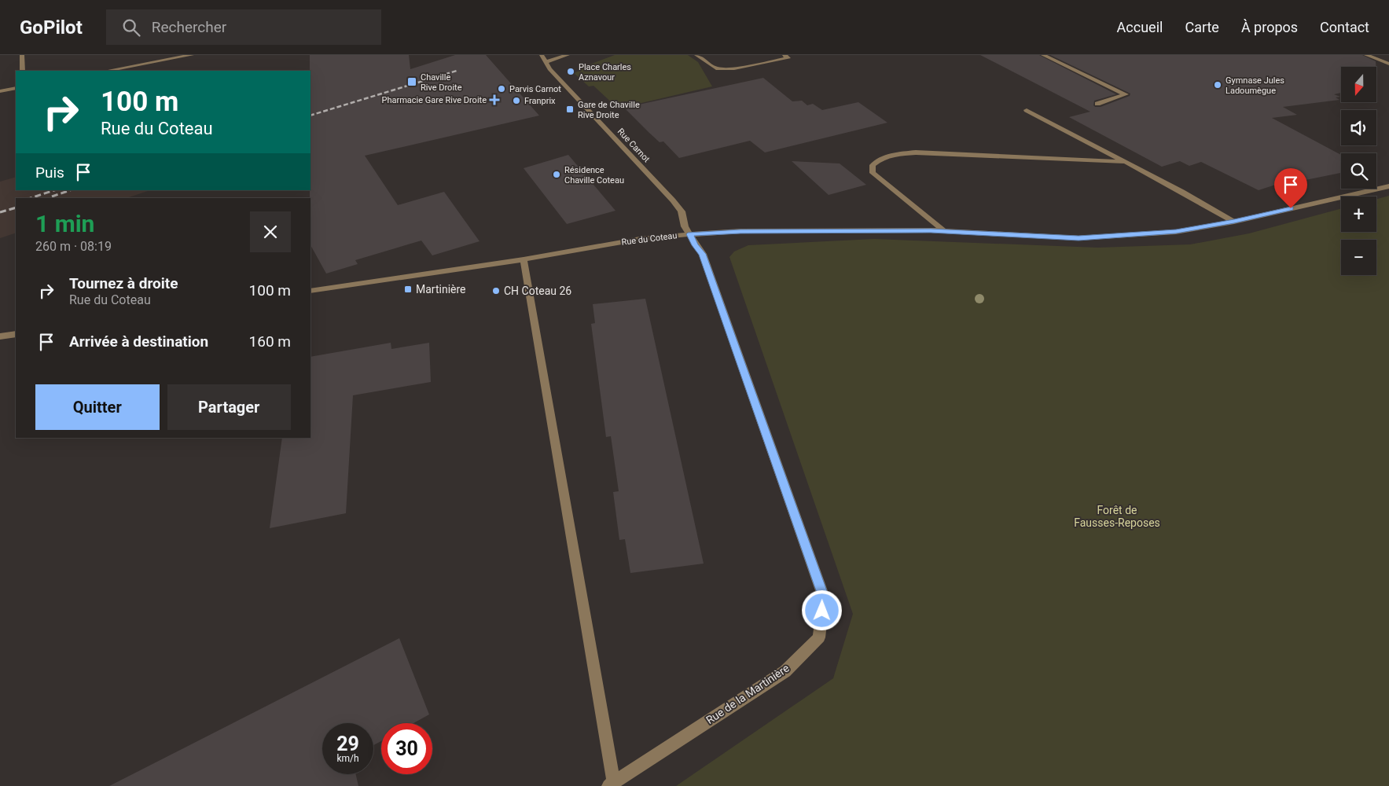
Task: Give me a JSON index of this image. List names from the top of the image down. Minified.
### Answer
{"streets":{"street":["Rue Carnot","Rue du Coteau","Rue de la Martinière"]},"crossings":[["Rue Carnot","Rue du Coteau"],["Rue Carnot","Rue de la Martinière"],["Rue du Coteau","Rue de la Martinière"]],"parks":["Forêt de Fausses-Reposes"],"places":{"other":["Place Charles Aznavour","Gymnase Jules Ladoumègue","Parvis Carnot","Franprix","Résidence Chaville Coteau","CH Coteau 26"],"transit":["Chaville Rive Droite","Gare de Chaville Rive Droite","Martinière"],"health":["Pharmacie Gare Rive Droite"]},"north":"bottom","page":{"header":"GoPilot","search":"Rechercher","nav":["Accueil","Carte","À propos","Contact"],"map_buttons":["+","−"],"turn":["100 m","Rue du Coteau"],"then":"Puis","heading":["1 min","260 m · 08:19"],"list":[{"name":"Tournez à droite","note":"Rue du Coteau","value":"100 m"},{"name":"Arrivée à destination","value":"160 m"}],"buttons":["Quitter","Partager"],"speed":"29 km/h","limit":"30"}}
